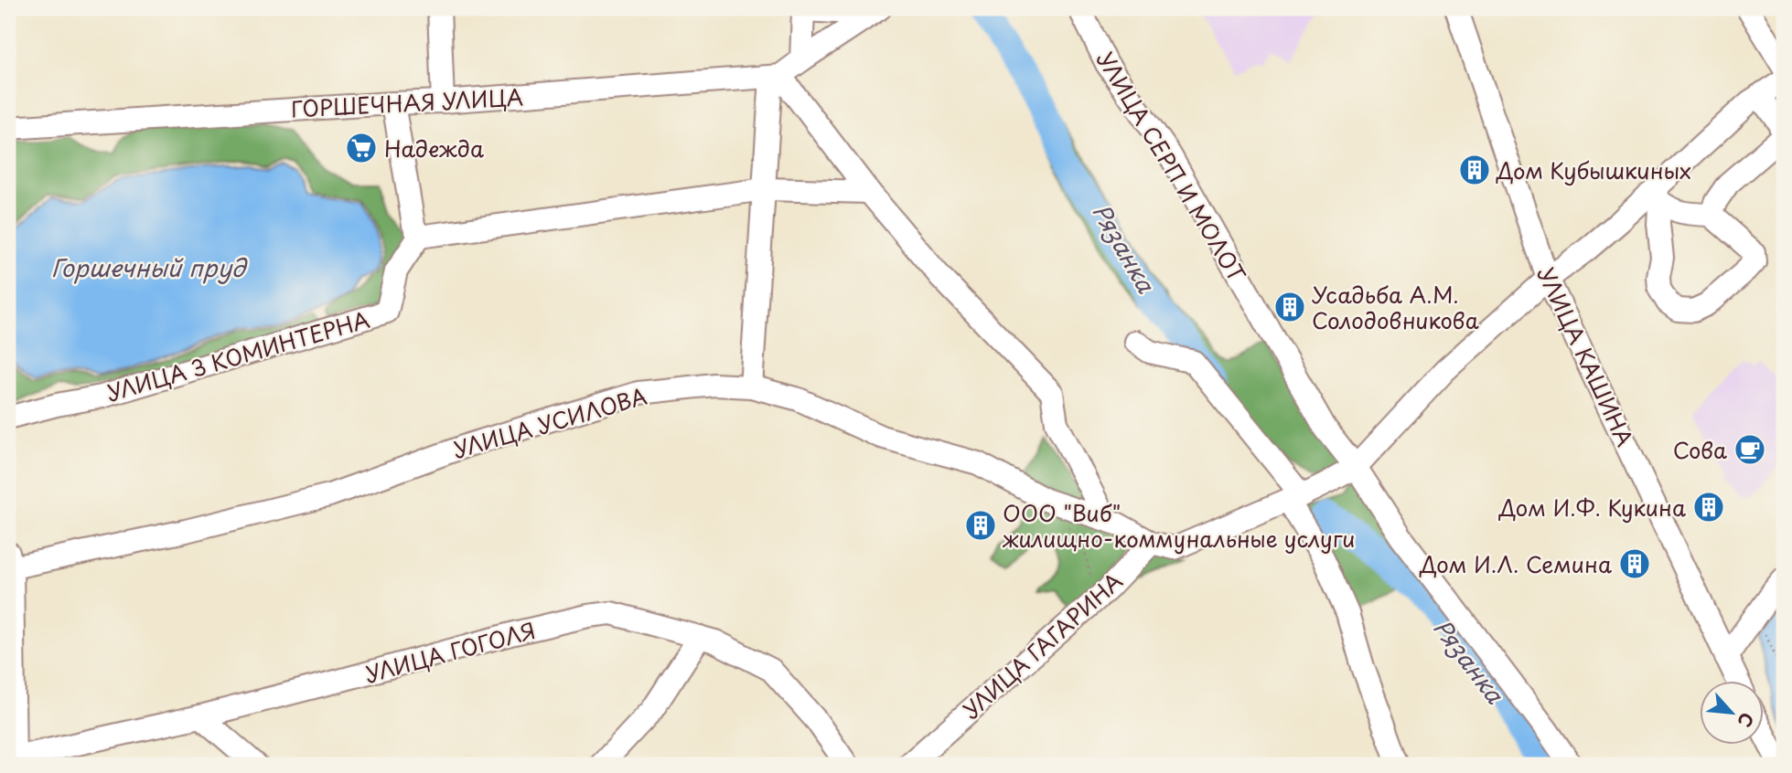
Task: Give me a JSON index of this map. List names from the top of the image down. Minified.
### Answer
{"streets":{"street":["ГОРШЕЧНАЯ УЛИЦА","УЛИЦА СЕРП И МОЛОТ","УЛИЦА 3 КОМИНТЕРНА","УЛИЦА КАШИНА","УЛИЦА УСИЛОВА","УЛИЦА ГАГАРИНА","УЛИЦА ГОГОЛЯ"]},"crossings":[["УЛИЦА УСИЛОВА","УЛИЦА ГАГАРИНА"]],"water":["Рязанка","Горшечный пруд"],"places":{"supermarket":["Надежда"],"building":["Дом Кубышкиных","Усадьба А.М. Солодовникова","Дом И.Ф. Кукина","ООО \"Виб\" жилищно-коммунальные услуги","Дом И.Л. Семина"],"cafe":["Сова"]},"north":"bottom right"}
